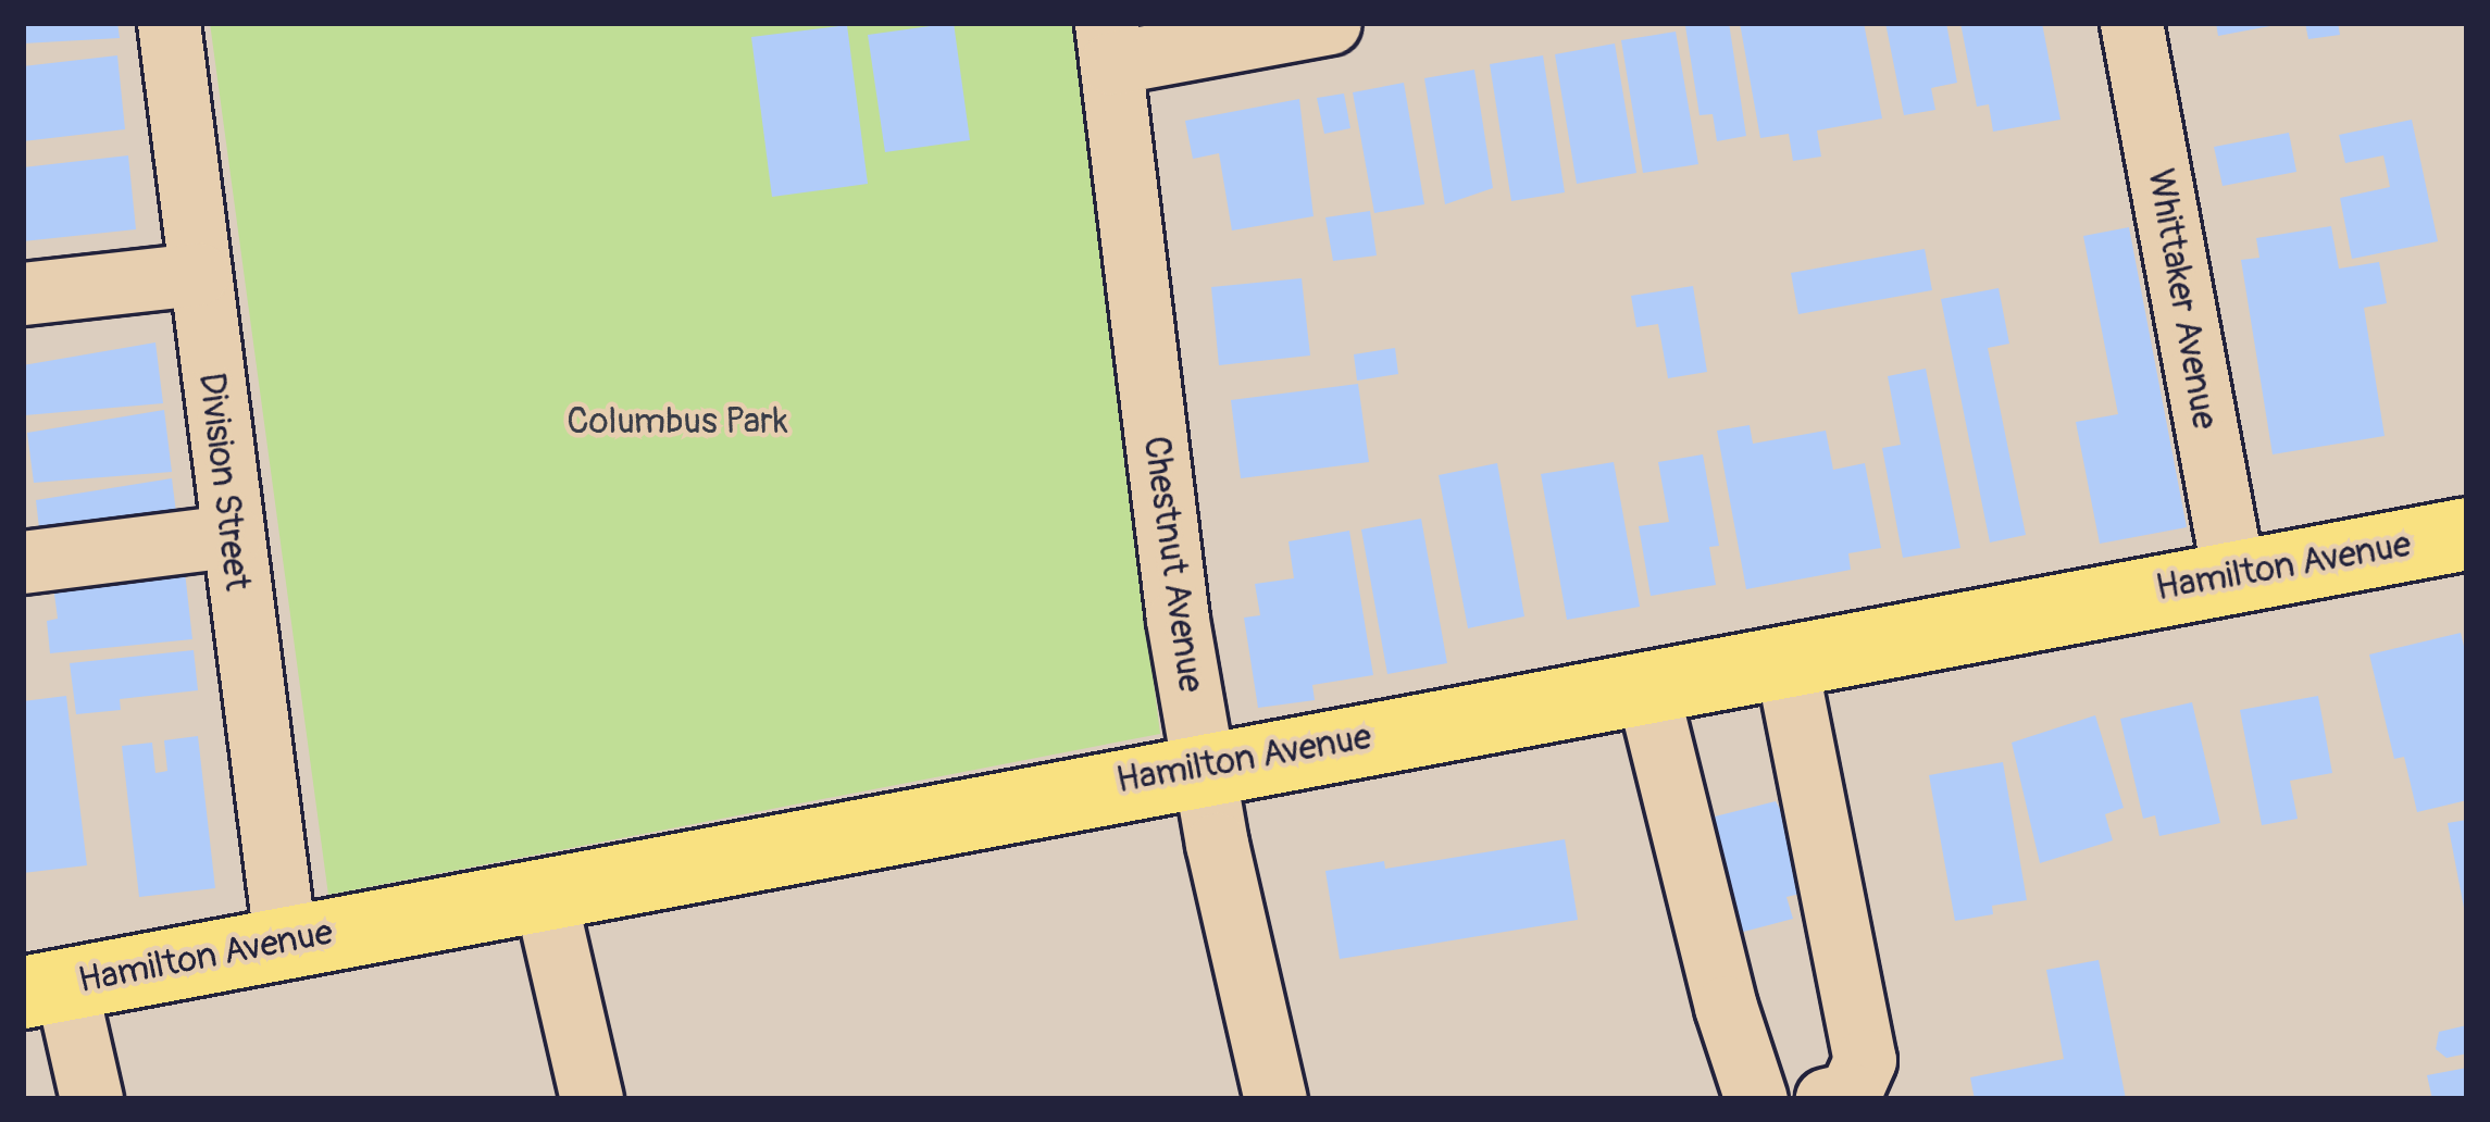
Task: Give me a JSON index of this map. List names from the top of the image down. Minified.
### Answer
{"streets":{"main road":["Hamilton Avenue"],"street":["Whittaker Avenue","Division Street","Chestnut Avenue"]},"crossings":[["Whittaker Avenue","Hamilton Avenue"],["Division Street","Hamilton Avenue"],["Chestnut Avenue","Hamilton Avenue"]],"parks":["Columbus Park"]}
